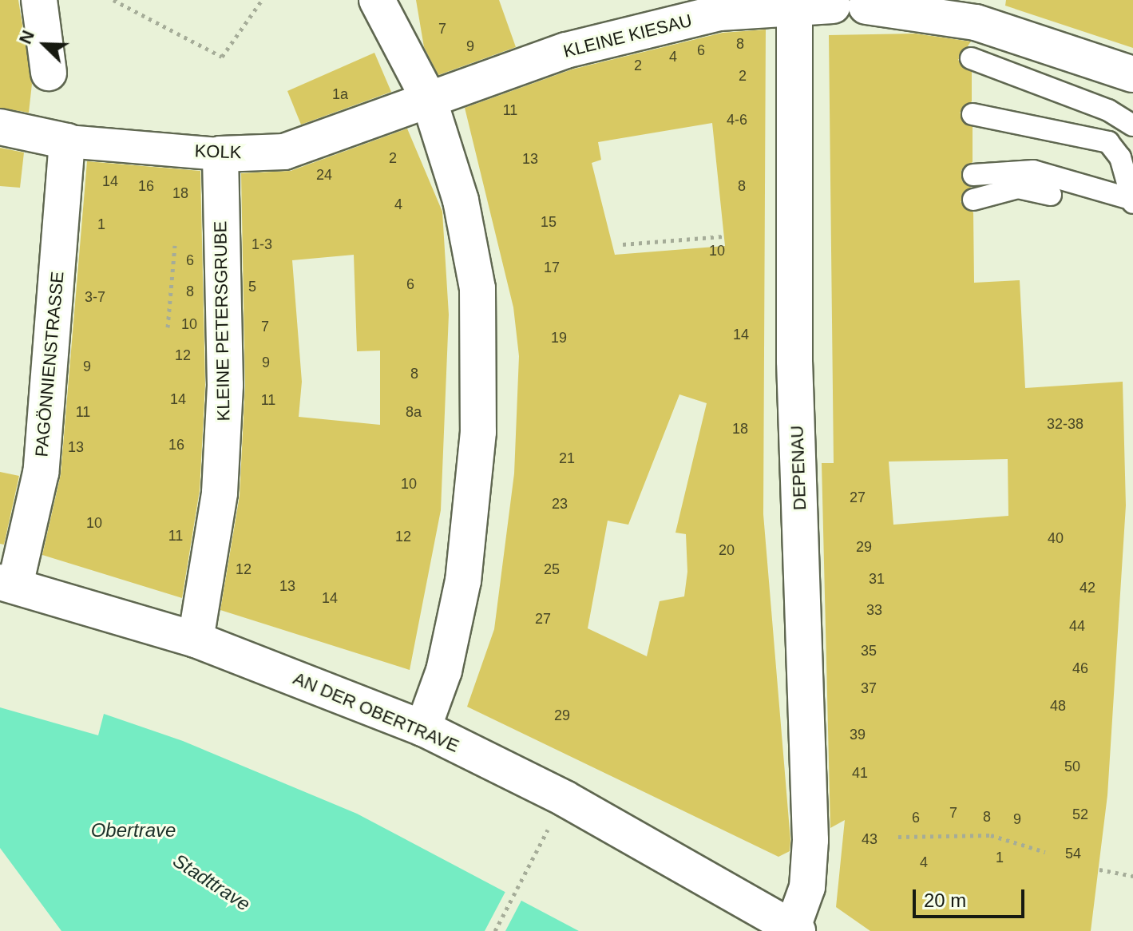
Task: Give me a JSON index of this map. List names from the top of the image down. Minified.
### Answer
{"streets":{"street":["KLEINE KIESAU","KOLK","KLEINE PETERSGRUBE","PAGÖNNIENSTRASSE","DEPENAU","AN DER OBERTRAVE"]},"crossings":[["KLEINE KIESAU","KOLK"],["KLEINE KIESAU","DEPENAU"],["KOLK","KLEINE PETERSGRUBE"],["KOLK","PAGÖNNIENSTRASSE"],["KLEINE PETERSGRUBE","AN DER OBERTRAVE"],["PAGÖNNIENSTRASSE","AN DER OBERTRAVE"],["DEPENAU","AN DER OBERTRAVE"]],"water":["Obertrave","Stadttrave"],"house_numbers":["7","8","9","6","4","2","2","1a","11","4-6","2","13","24","14","16","8","18","4","15","1","1-3","10","6","17","6","5","8","3-7","10","7","14","19","12","9","9","8","14","11","11","8a","32-38","18","16","13","21","10","27","23","10","11","12","40","29","20","12","25","31","13","42","14","33","27","44","35","46","37","48","29","39","50","41","7","52","8","6","9","43","54","1","4"],"scale_bar":"20 m","north":"top left"}
